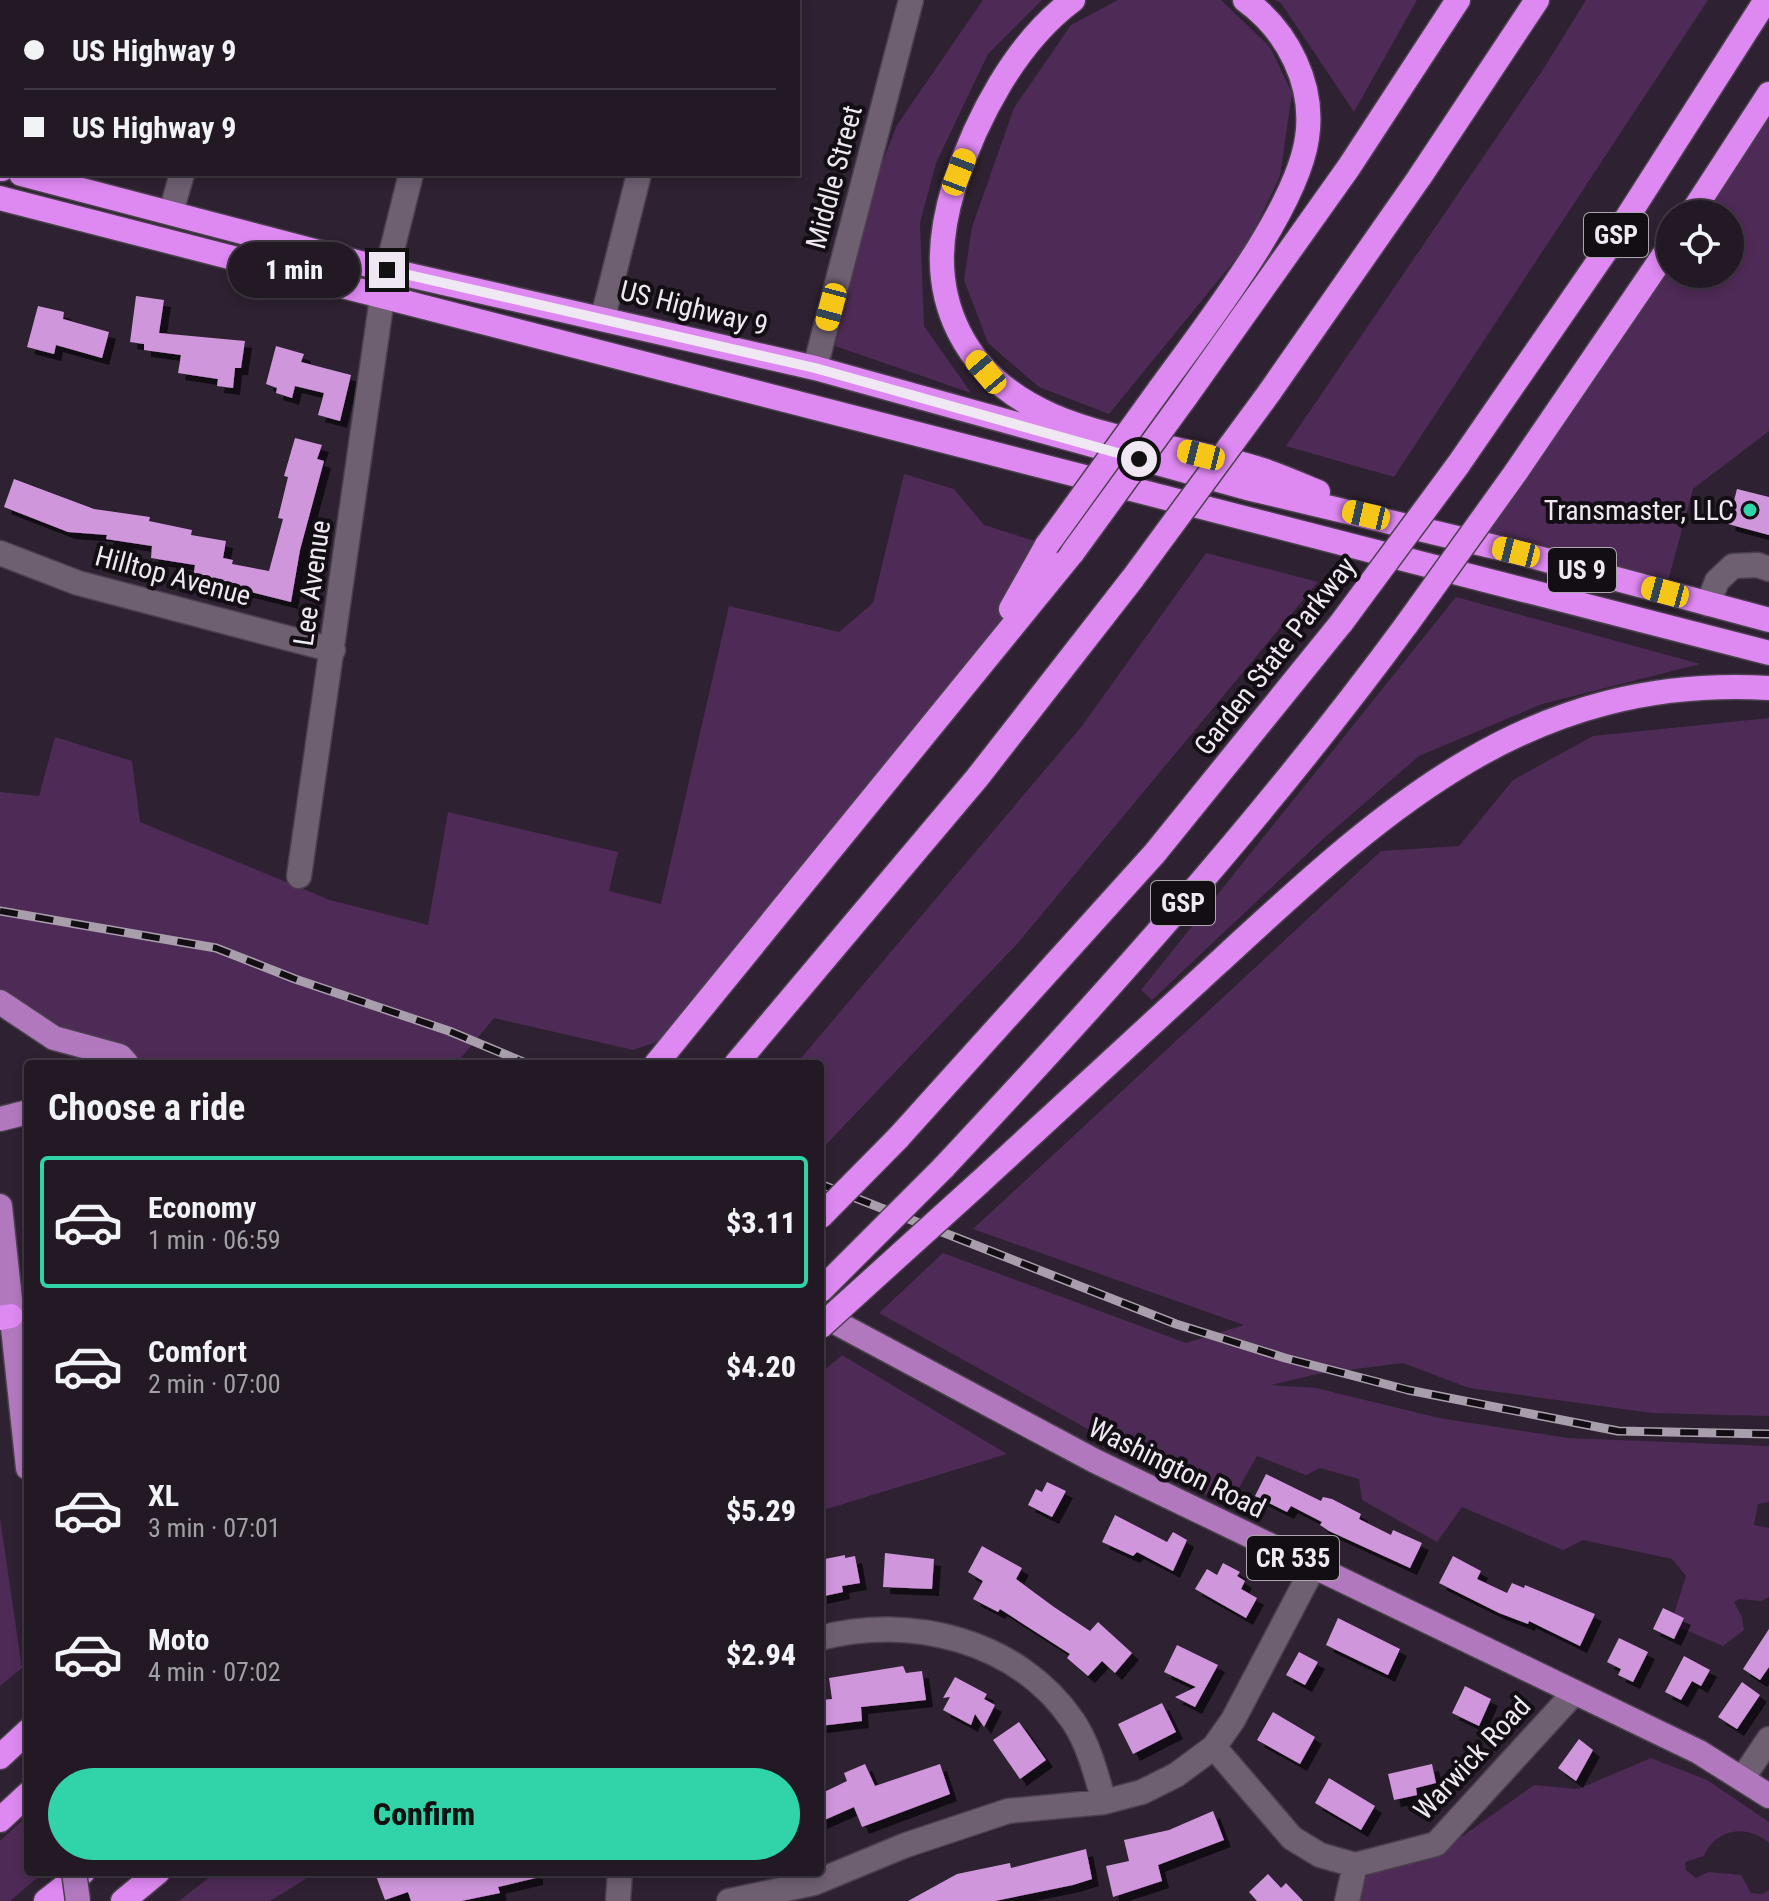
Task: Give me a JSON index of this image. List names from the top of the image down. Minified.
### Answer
{"streets":{"highway":["GSP","US Highway 9","US 9","Garden State Parkway"],"main road":["Washington Road","CR 535"],"street":["Middle Street","Hilltop Avenue","Lee Avenue","Warwick Road"]},"crossings":[["Middle Street","US Highway 9"],["US 9","Lee Avenue"],["Hilltop Avenue","Lee Avenue"],["Washington Road","Warwick Road"]],"places":["Transmaster, LLC"],"page":{"banner":["US Highway 9","US Highway 9"],"bubble":"1 min","heading":"Choose a ride","list":[{"name":"Economy","note":"1 min · 06:59","value":"$3.11"},{"name":"Comfort","note":"2 min · 07:00","value":"$4.20"},{"name":"XL","note":"3 min · 07:01","value":"$5.29"},{"name":"Moto","note":"4 min · 07:02","value":"$2.94"}],"buttons":"Confirm"}}
